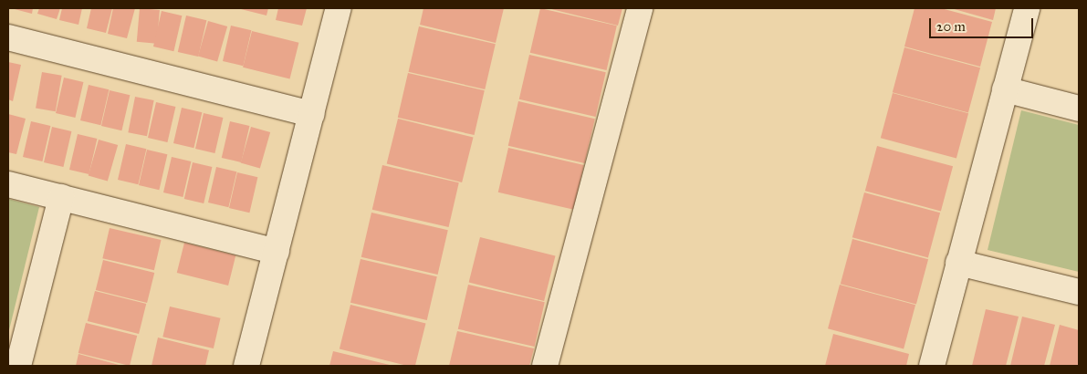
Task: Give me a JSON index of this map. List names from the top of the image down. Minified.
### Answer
{"scale_bar":"20 m"}
